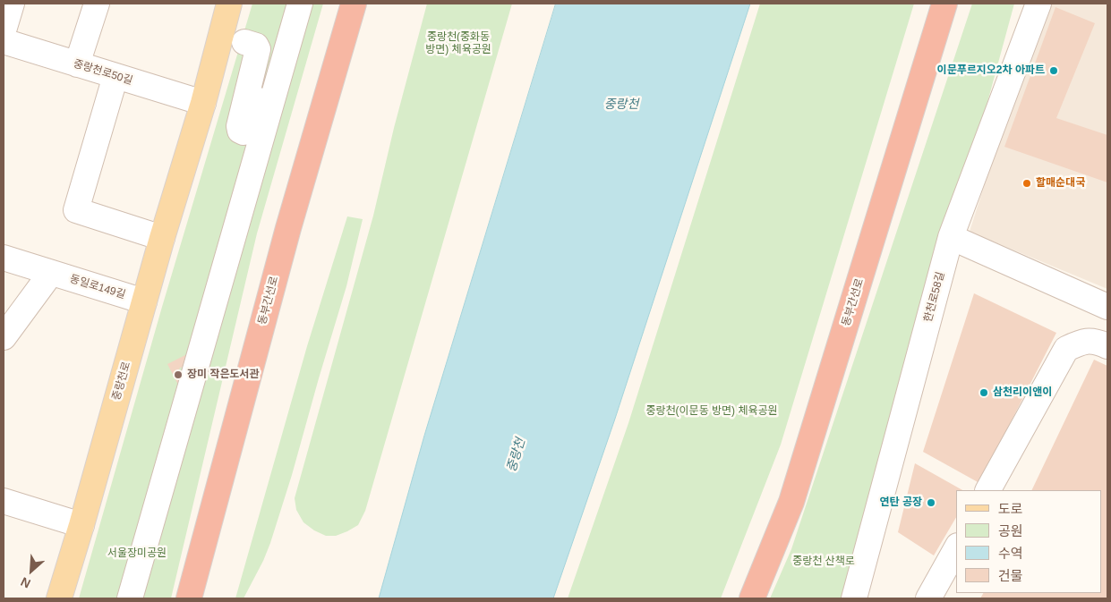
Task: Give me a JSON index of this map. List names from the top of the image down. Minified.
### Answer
{"streets":{"highway":["동부간선로"],"main road":["중랑천로"],"street":["중랑천로50길","동일로149길","한천로58길"]},"crossings":[["중랑천로50길","중랑천로"],["동일로149길","중랑천로"]],"water":["중랑천"],"parks":["중랑천(중화동 방면) 체육공원","중랑천(이문동 방면) 체육공원","서울장미공원","중랑천 산책로"],"places":["이문푸르지오2차 아파트","할매순대국","장미 작은도서관","삼천리이앤이","연탄 공장"],"legend":["도로","공원","수역","건물"],"north":"bottom left"}
